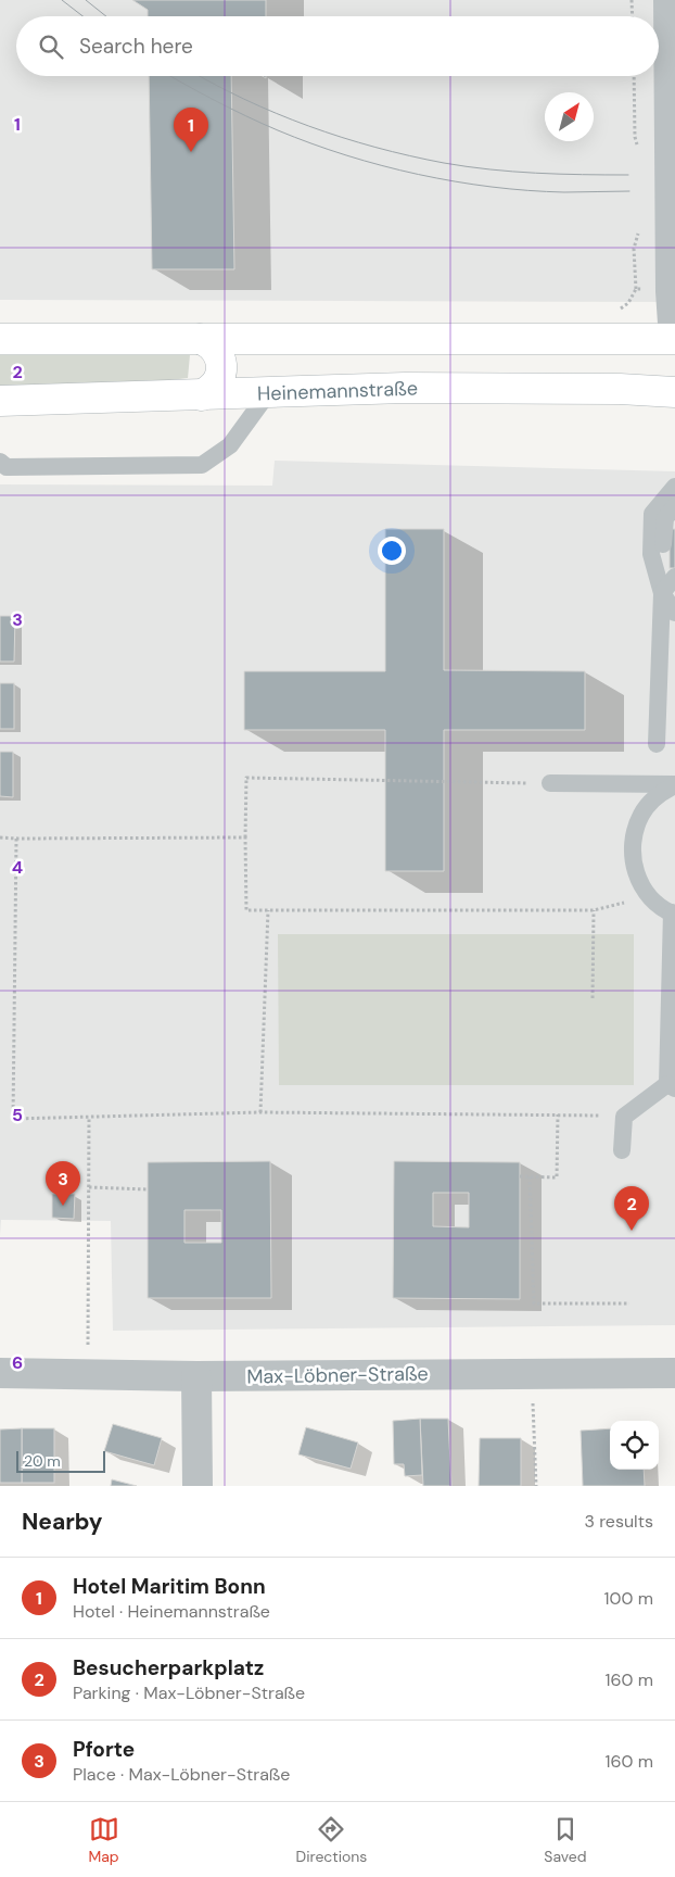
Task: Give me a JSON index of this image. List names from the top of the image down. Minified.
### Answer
{"streets":{"main road":["Heinemannstraße"],"street":["Max-Löbner-Straße"]},"scale_bar":"20 m","north":"top right","page":{"search":"Search here","pins":["1","3","2"],"scale":"20 m","heading":["Nearby","3 results"],"list":[{"mark":"1","name":"Hotel Maritim Bonn","note":"Hotel · Heinemannstraße","value":"100 m"},{"mark":"2","name":"Besucherparkplatz","note":"Parking · Max-Löbner-Straße","value":"160 m"},{"mark":"3","name":"Pforte","note":"Place · Max-Löbner-Straße","value":"160 m"}],"nav":["Map","Directions","Saved"]},"grid":{"rows":["1","2","3","4","5","6"]}}
